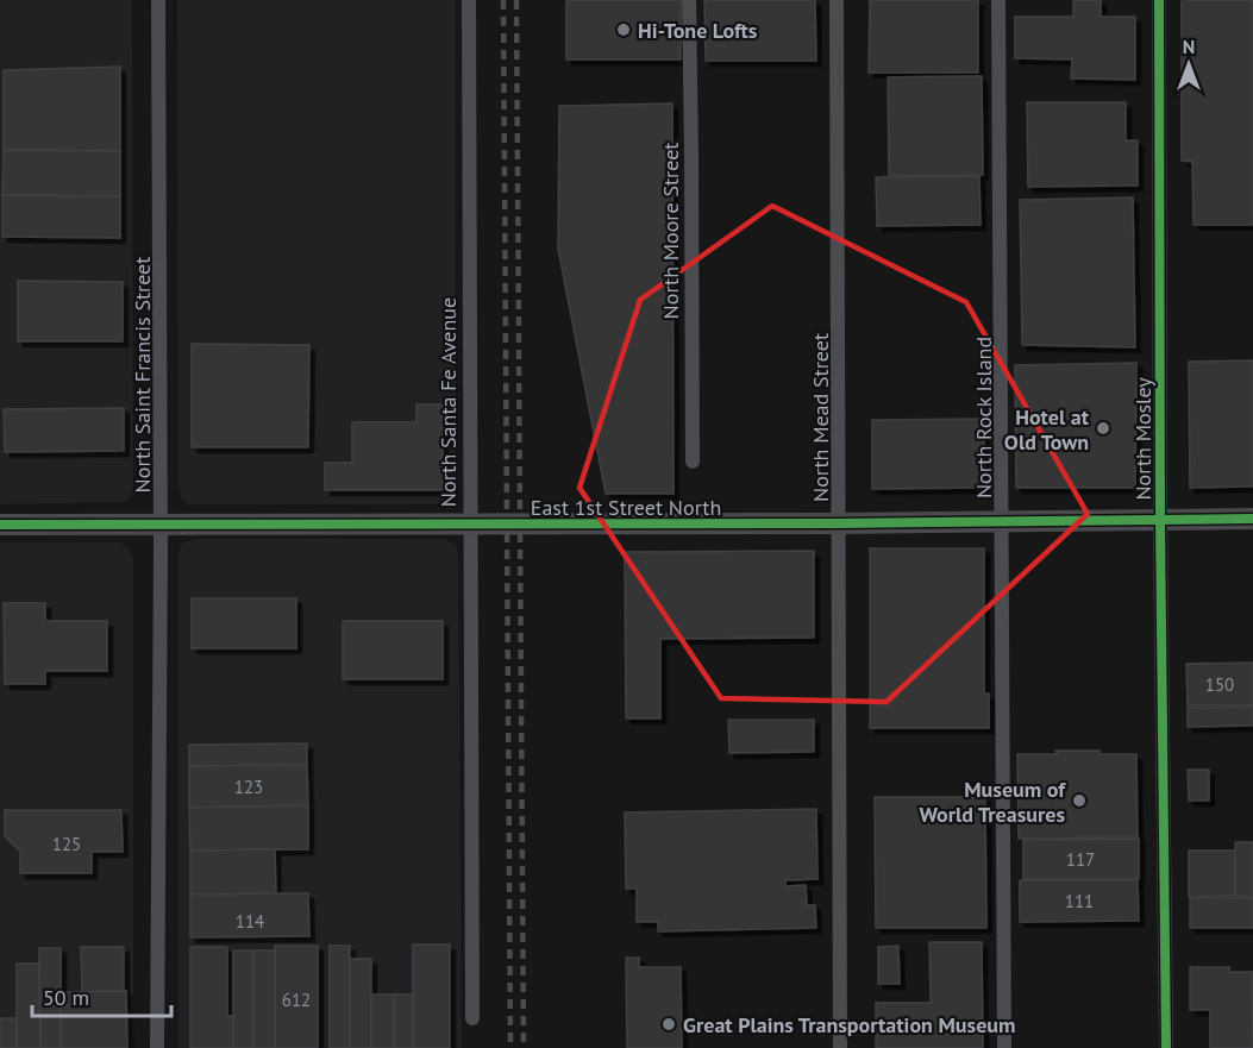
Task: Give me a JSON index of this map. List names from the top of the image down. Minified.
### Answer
{"streets":{"street":["North Moore Street","North Saint Francis Street","North Santa Fe Avenue","North Mead Street","North Rock Island","North Mosley","East 1st Street North"]},"crossings":[["North Saint Francis Street","East 1st Street North"],["North Santa Fe Avenue","East 1st Street North"],["North Mead Street","East 1st Street North"],["North Rock Island","East 1st Street North"],["North Mosley","East 1st Street North"]],"places":["Hi-Tone Lofts","Hotel at Old Town","Museum of World Treasures","Great Plains Transportation Museum"],"house_numbers":["150","123","125","117","111","114","612"],"scale_bar":"50 m","north":"top"}
